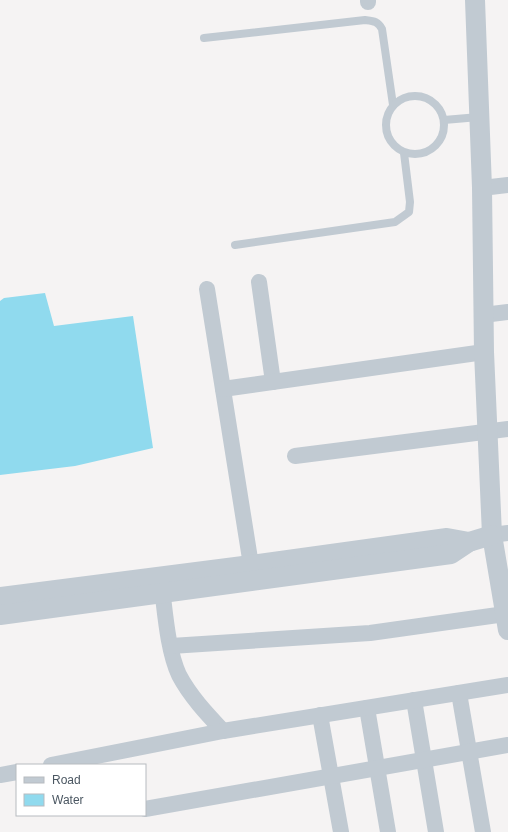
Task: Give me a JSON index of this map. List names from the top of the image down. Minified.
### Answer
{"legend":["Road","Water"]}
